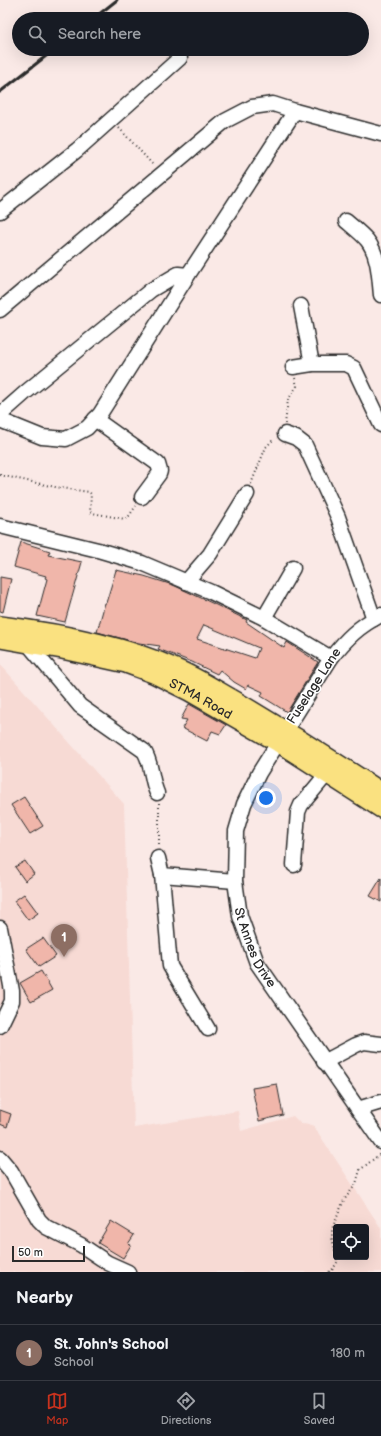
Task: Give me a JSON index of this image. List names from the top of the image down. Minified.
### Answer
{"streets":{"main road":["STMA Road"],"street":["Fuselage Lane","St Annes Drive"]},"crossings":[["Fuselage Lane","STMA Road"],["Fuselage Lane","St Annes Drive"],["STMA Road","St Annes Drive"]],"scale_bar":"50 m","page":{"search":"Search here","pins":"1","scale":"50 m","heading":"Nearby","list":[{"mark":"1","name":"St. John's School","note":"School","value":"180 m"}],"nav":["Map","Directions","Saved"]}}
